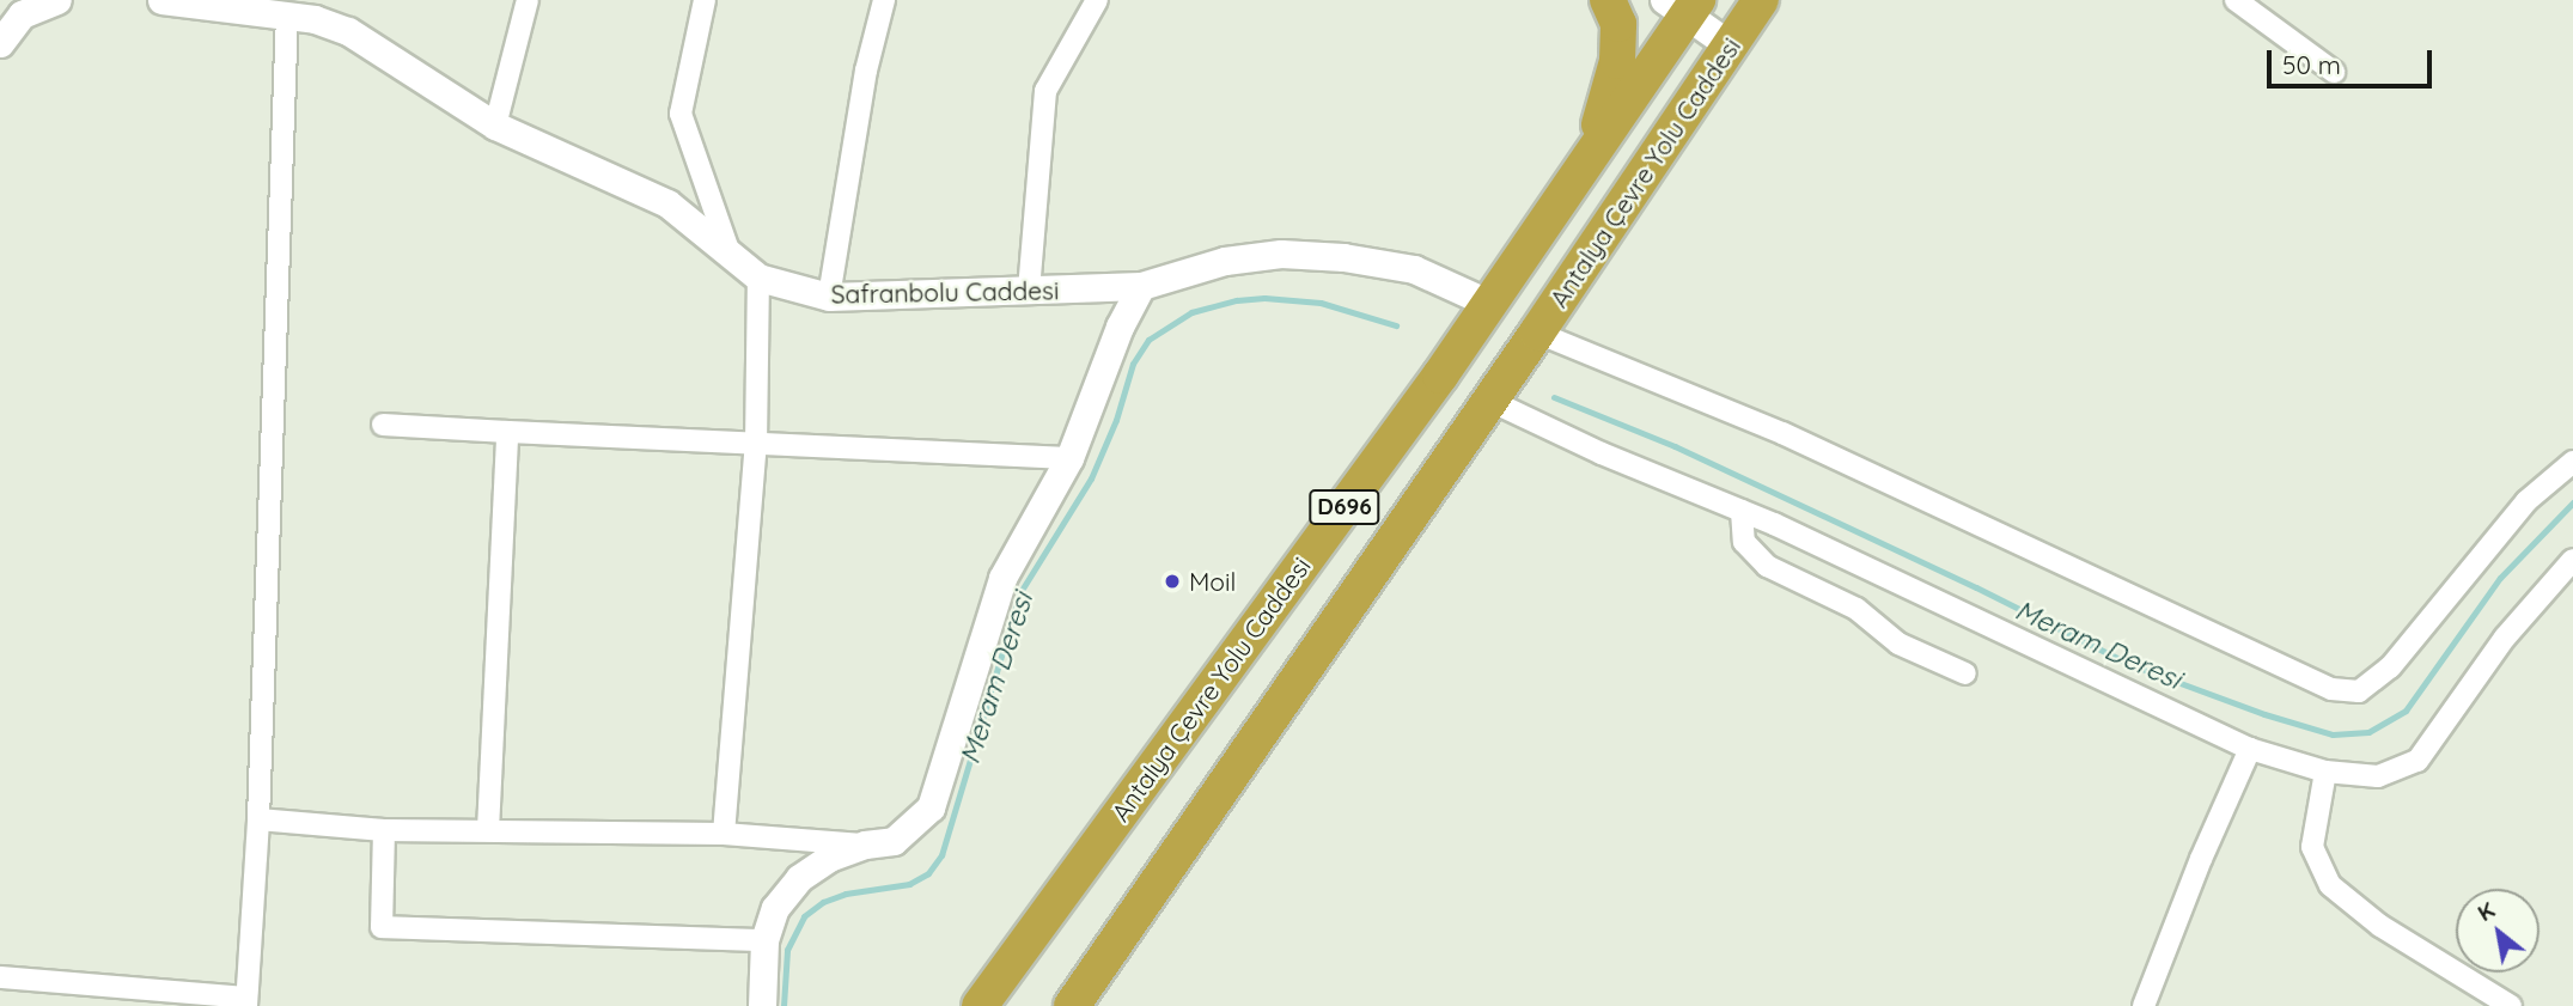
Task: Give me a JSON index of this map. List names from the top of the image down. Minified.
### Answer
{"streets":{"highway":["Antalya Çevre Yolu Caddesi","D696"],"street":["Safranbolu Caddesi"]},"crossings":[["Antalya Çevre Yolu Caddesi","Safranbolu Caddesi"]],"water":["Meram Deresi"],"places":["Moil"],"scale_bar":"50 m","north":"top left"}
